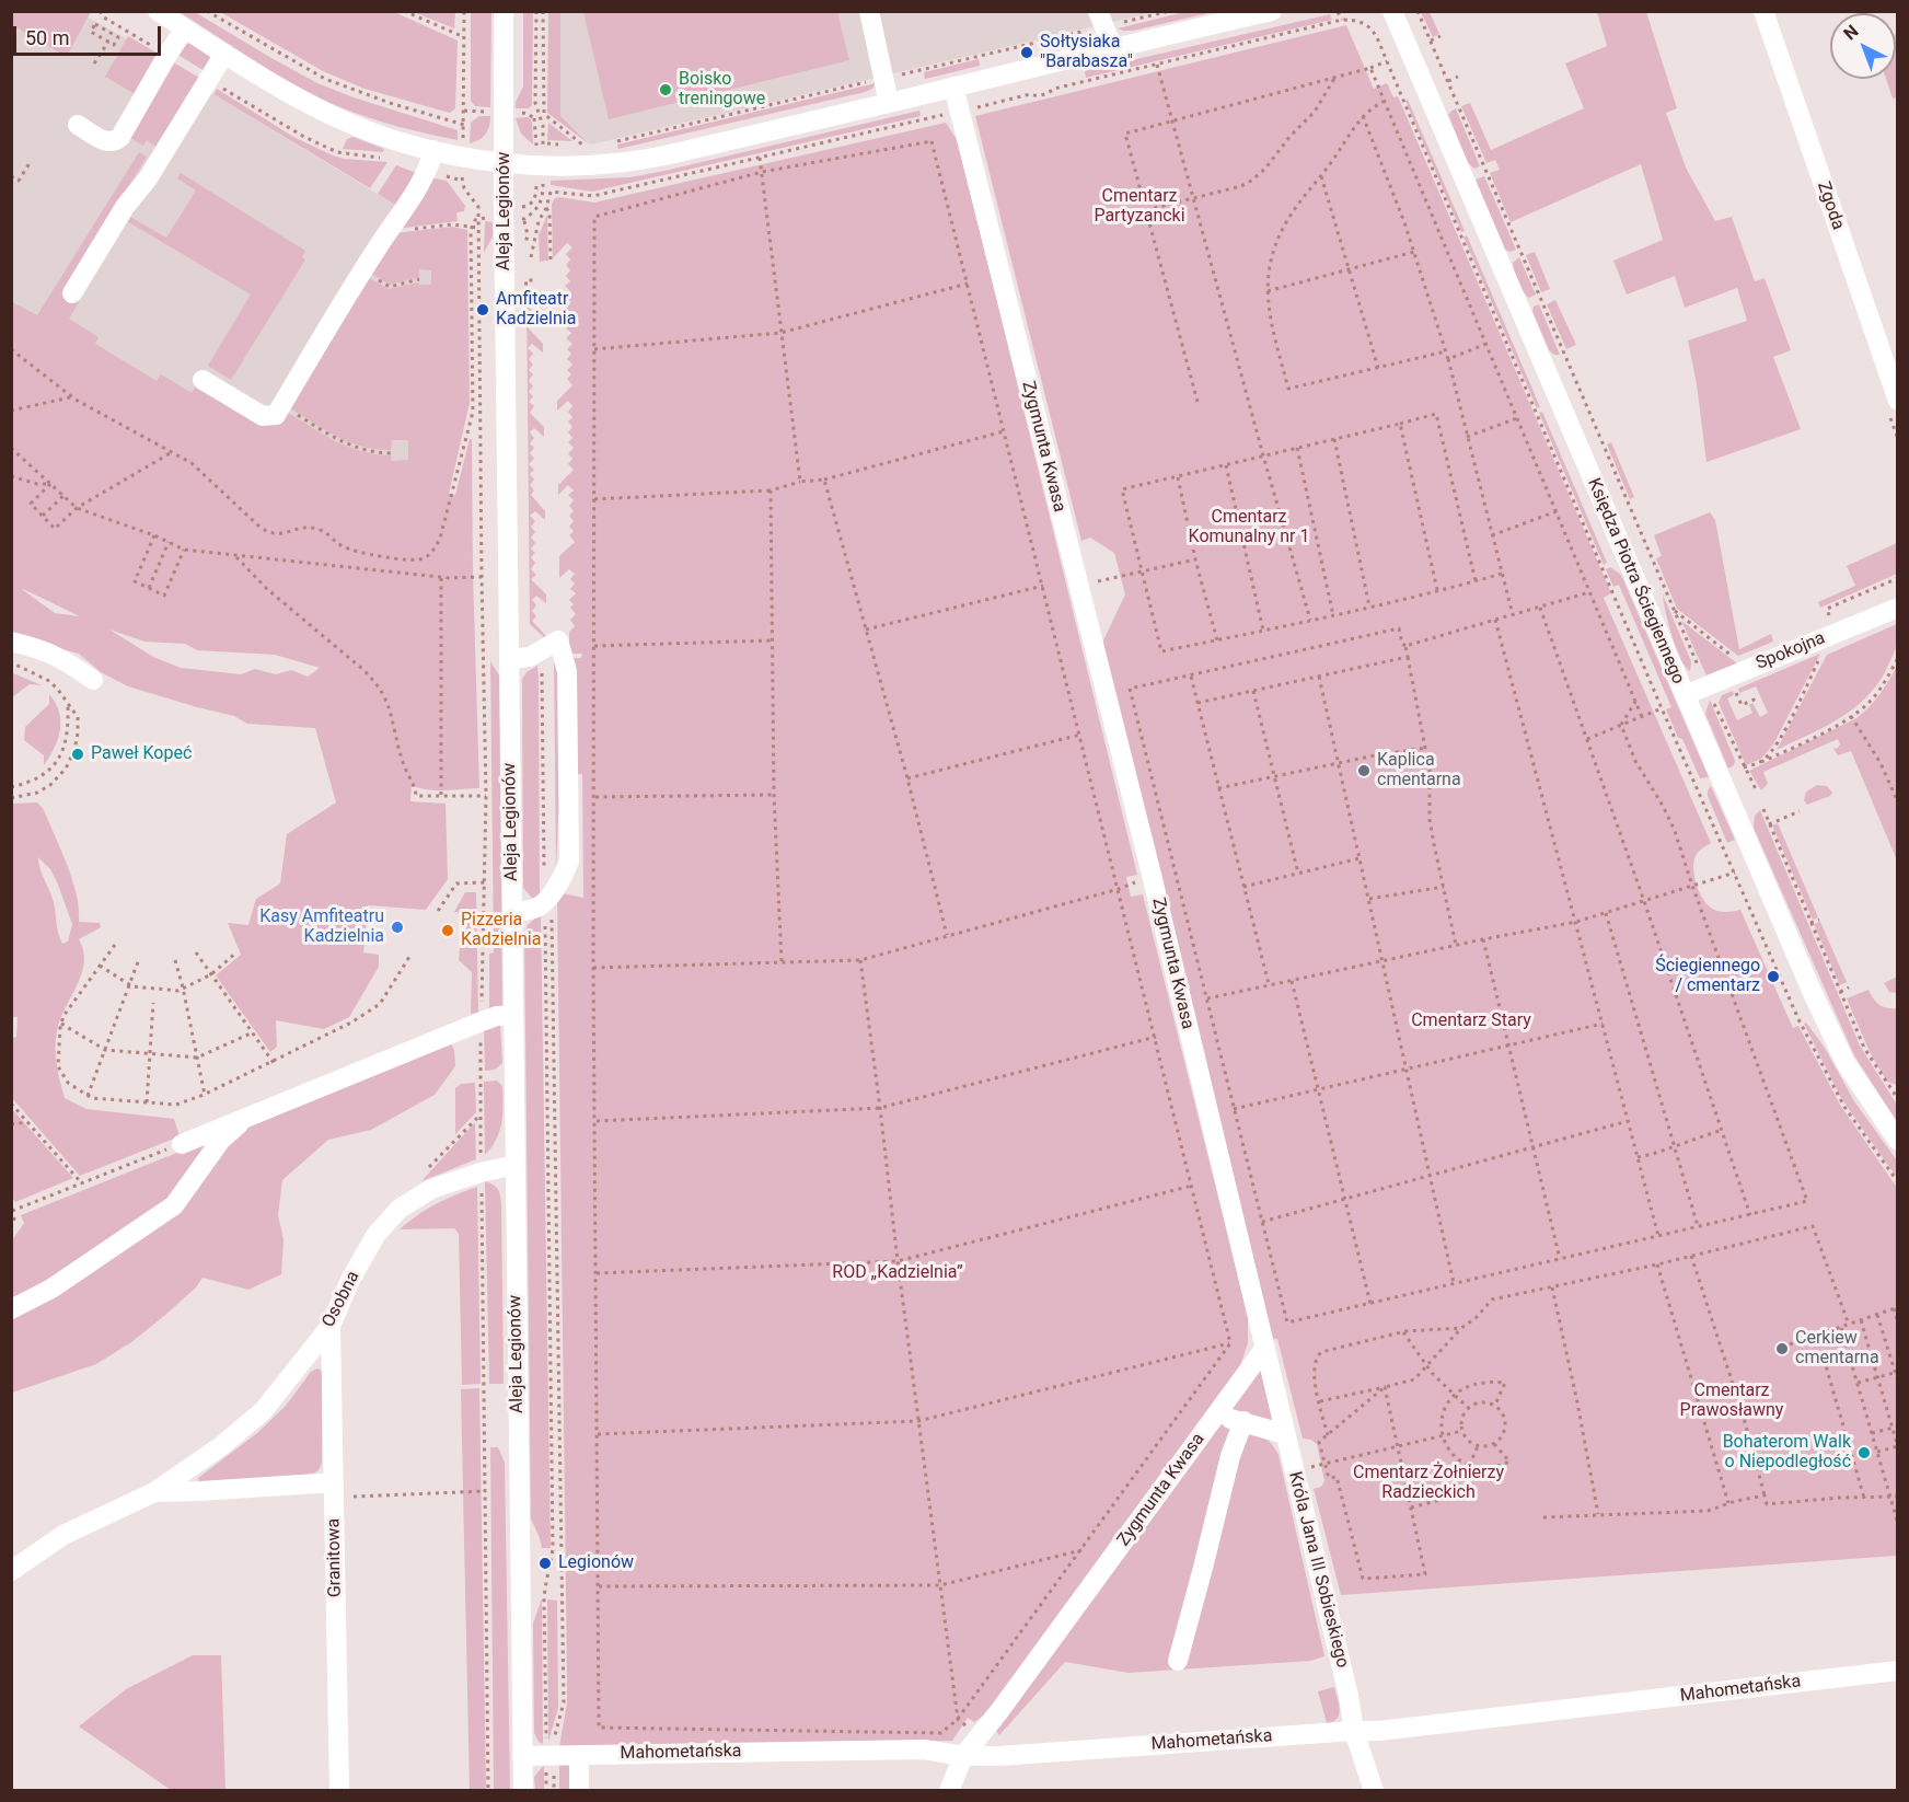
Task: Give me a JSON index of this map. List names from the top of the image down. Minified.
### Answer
{"streets":{"street":["Zgoda","Aleja Legionów","Zygmunta Kwasa","Księdza Piotra Ściegiennego","Spokojna","Osobna","Granitowa","Króla Jana III Sobieskiego","Mahometańska"]},"crossings":[["Aleja Legionów","Osobna"],["Aleja Legionów","Mahometańska"],["Zygmunta Kwasa","Króla Jana III Sobieskiego"],["Zygmunta Kwasa","Mahometańska"],["Księdza Piotra Ściegiennego","Spokojna"],["Osobna","Granitowa"],["Króla Jana III Sobieskiego","Mahometańska"]],"parks":["Cmentarz Partyzancki","Cmentarz Komunalny nr 1","Cmentarz Stary","ROD „Kadzielnia”","Cmentarz Prawosławny","Cmentarz Żołnierzy Radzieckich"],"places":["Sołtysiaka \"Barabasza\"","Boisko treningowe","Amfiteatr Kadzielnia","Paweł Kopeć","Kaplica cmentarna","Kasy Amfiteatru Kadzielnia","Pizzeria Kadzielnia","Ściegiennego / cmentarz","Cerkiew cmentarna","Bohaterom Walk o Niepodległość","Legionów"],"scale_bar":"50 m","north":"top left"}
